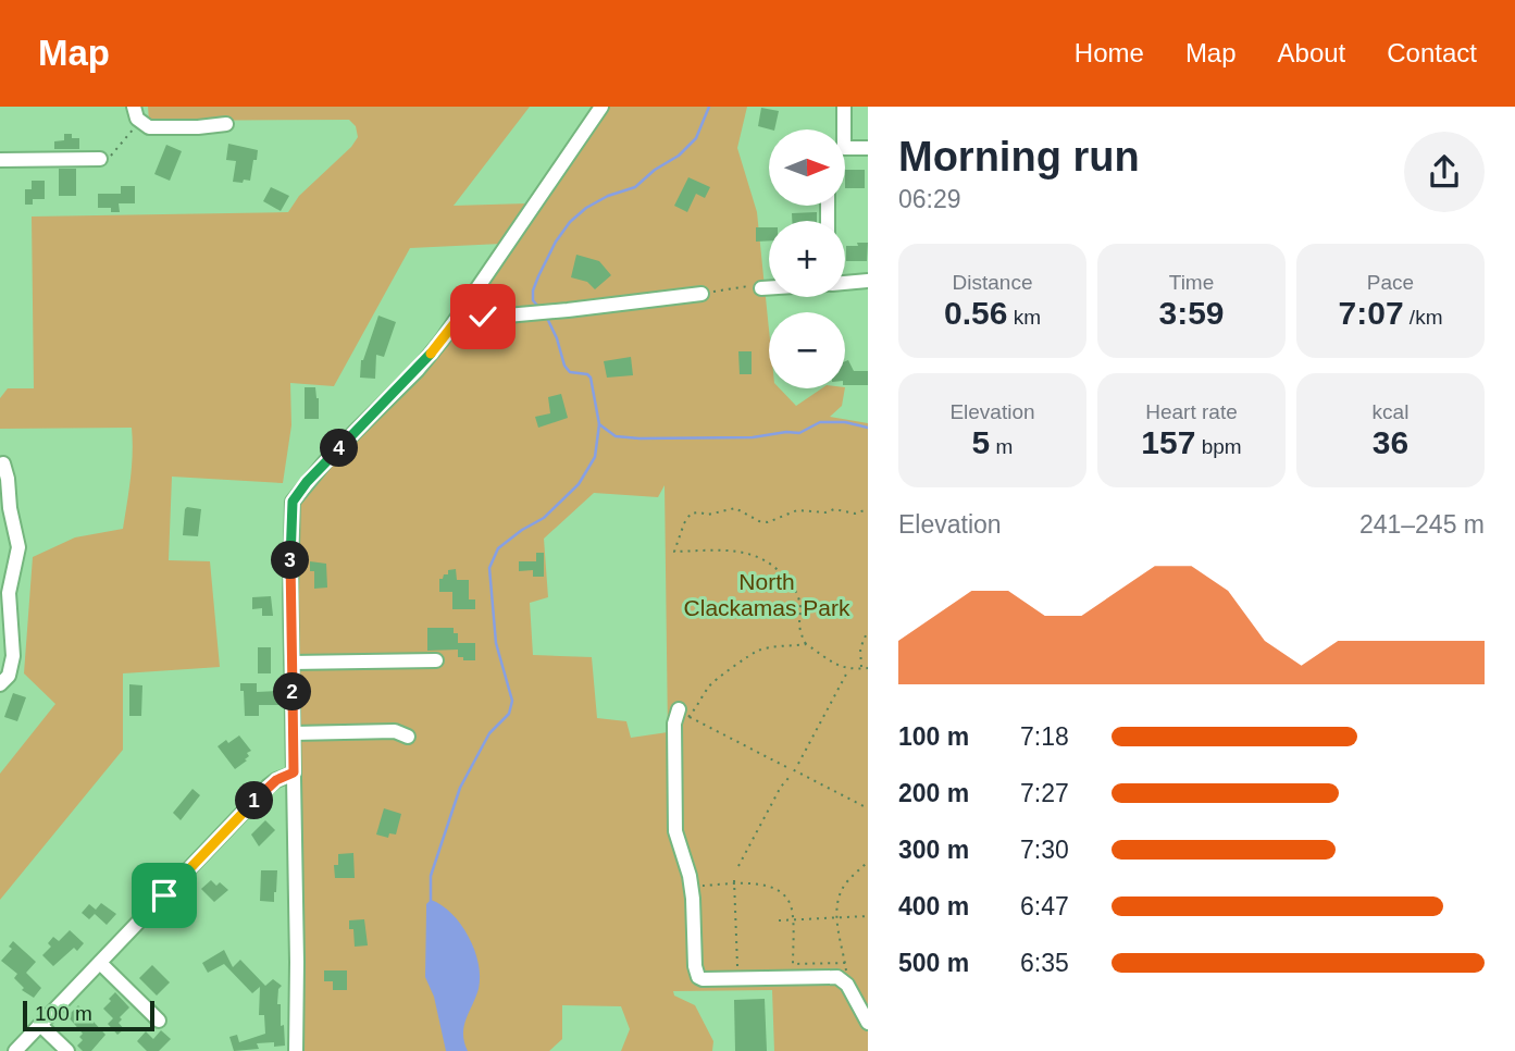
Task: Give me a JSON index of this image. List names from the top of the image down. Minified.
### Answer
{"parks":["North Clackamas Park"],"scale_bar":"100 m","north":"right","page":{"header":"Map","nav":["Home","Map","About","Contact"],"heading":["Morning run","06:29"],"map_buttons":["+","−"],"stats":[["Distance","0.56 km"],["Time","3:59"],["Pace","7:07 /km"],["Elevation","5 m"],["Heart rate","157 bpm"],["kcal","36"]],"pins":["4","3","2","1"],"chart":["Elevation","241–245 m"],"list":[{"name":"100 m","note":"7:18"},{"name":"200 m","note":"7:27"},{"name":"300 m","note":"7:30"},{"name":"400 m","note":"6:47"},{"name":"500 m","note":"6:35"}],"scale":"100 m"}}
